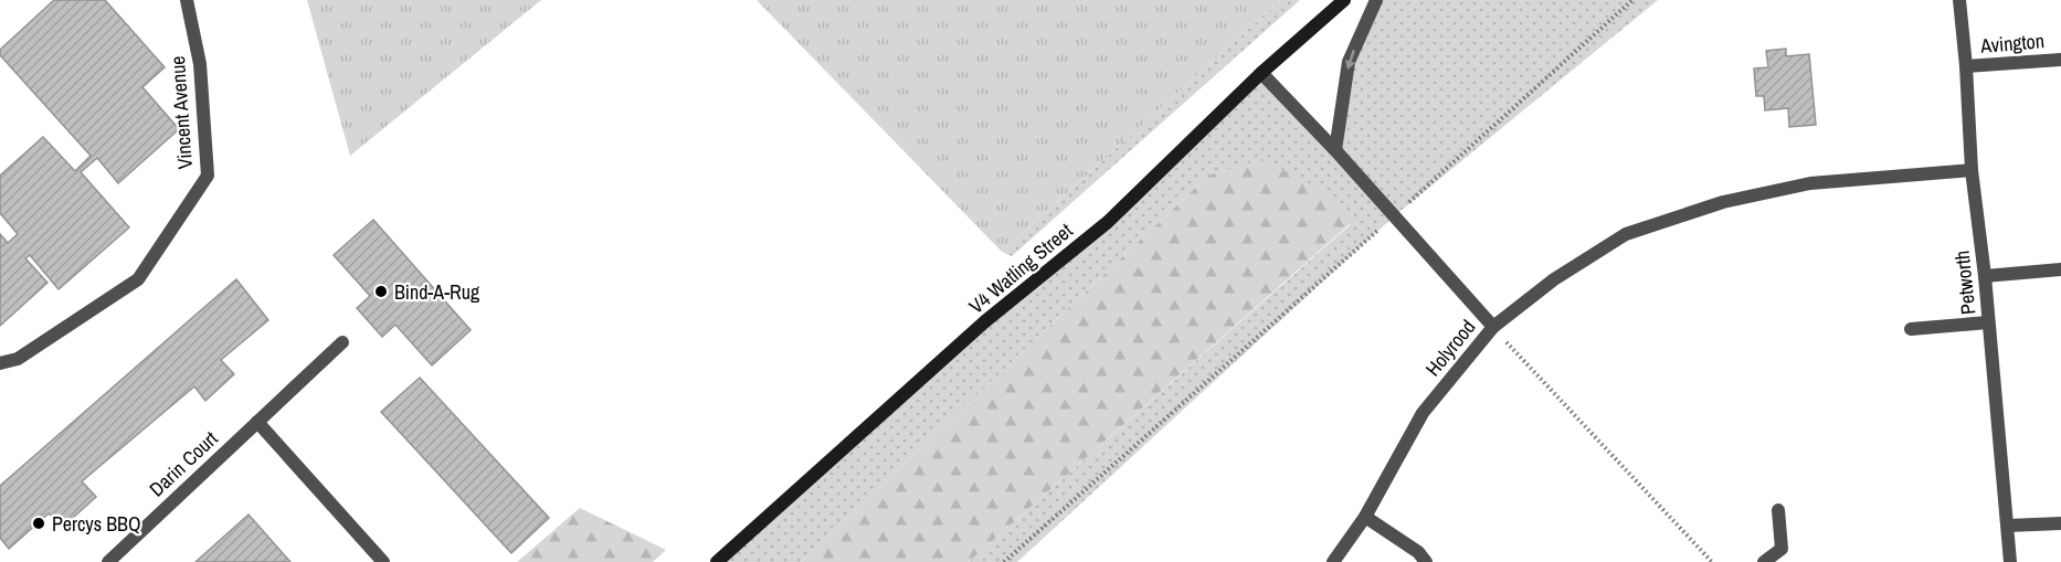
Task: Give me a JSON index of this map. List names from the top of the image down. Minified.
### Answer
{"streets":{"street":["Avington","Vincent Avenue","V4 Watling Street","Petworth","Holyrood","Darin Court"]},"crossings":[["Avington","Petworth"],["V4 Watling Street","Holyrood"]],"places":["Bind-A-Rug","Percys BBQ"]}
